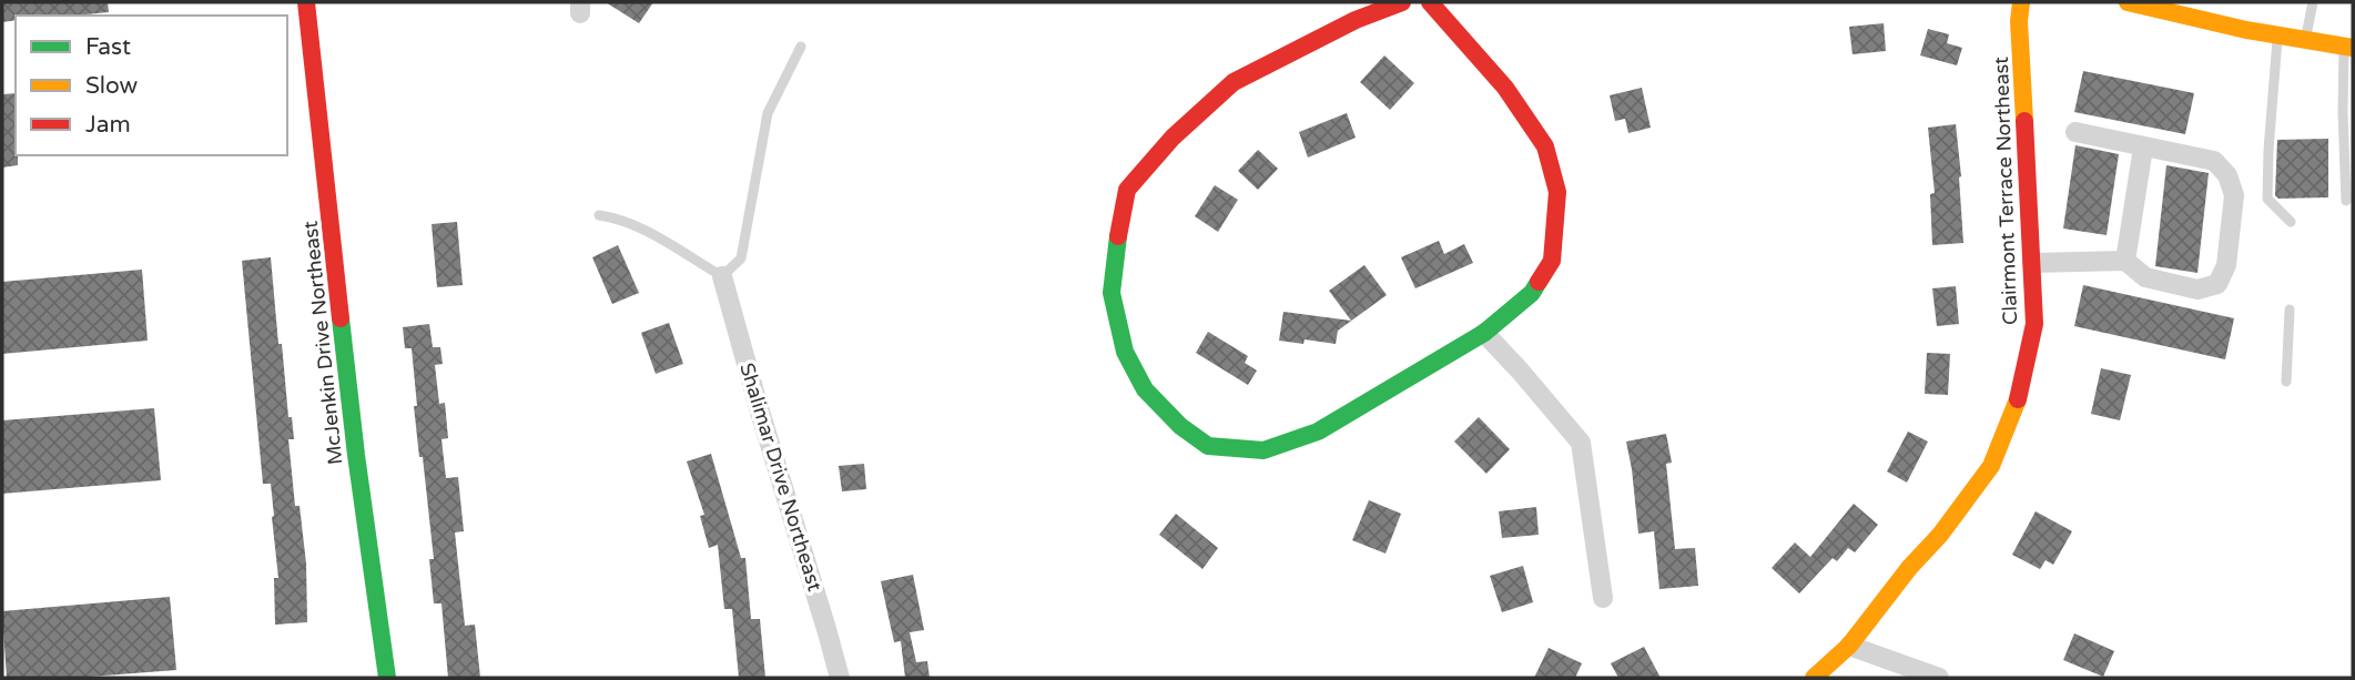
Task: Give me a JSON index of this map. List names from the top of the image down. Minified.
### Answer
{"streets":{"street":["Clairmont Terrace Northeast","McJenkin Drive Northeast","Shalimar Drive Northeast"]},"legend":["Fast","Slow","Jam"]}
